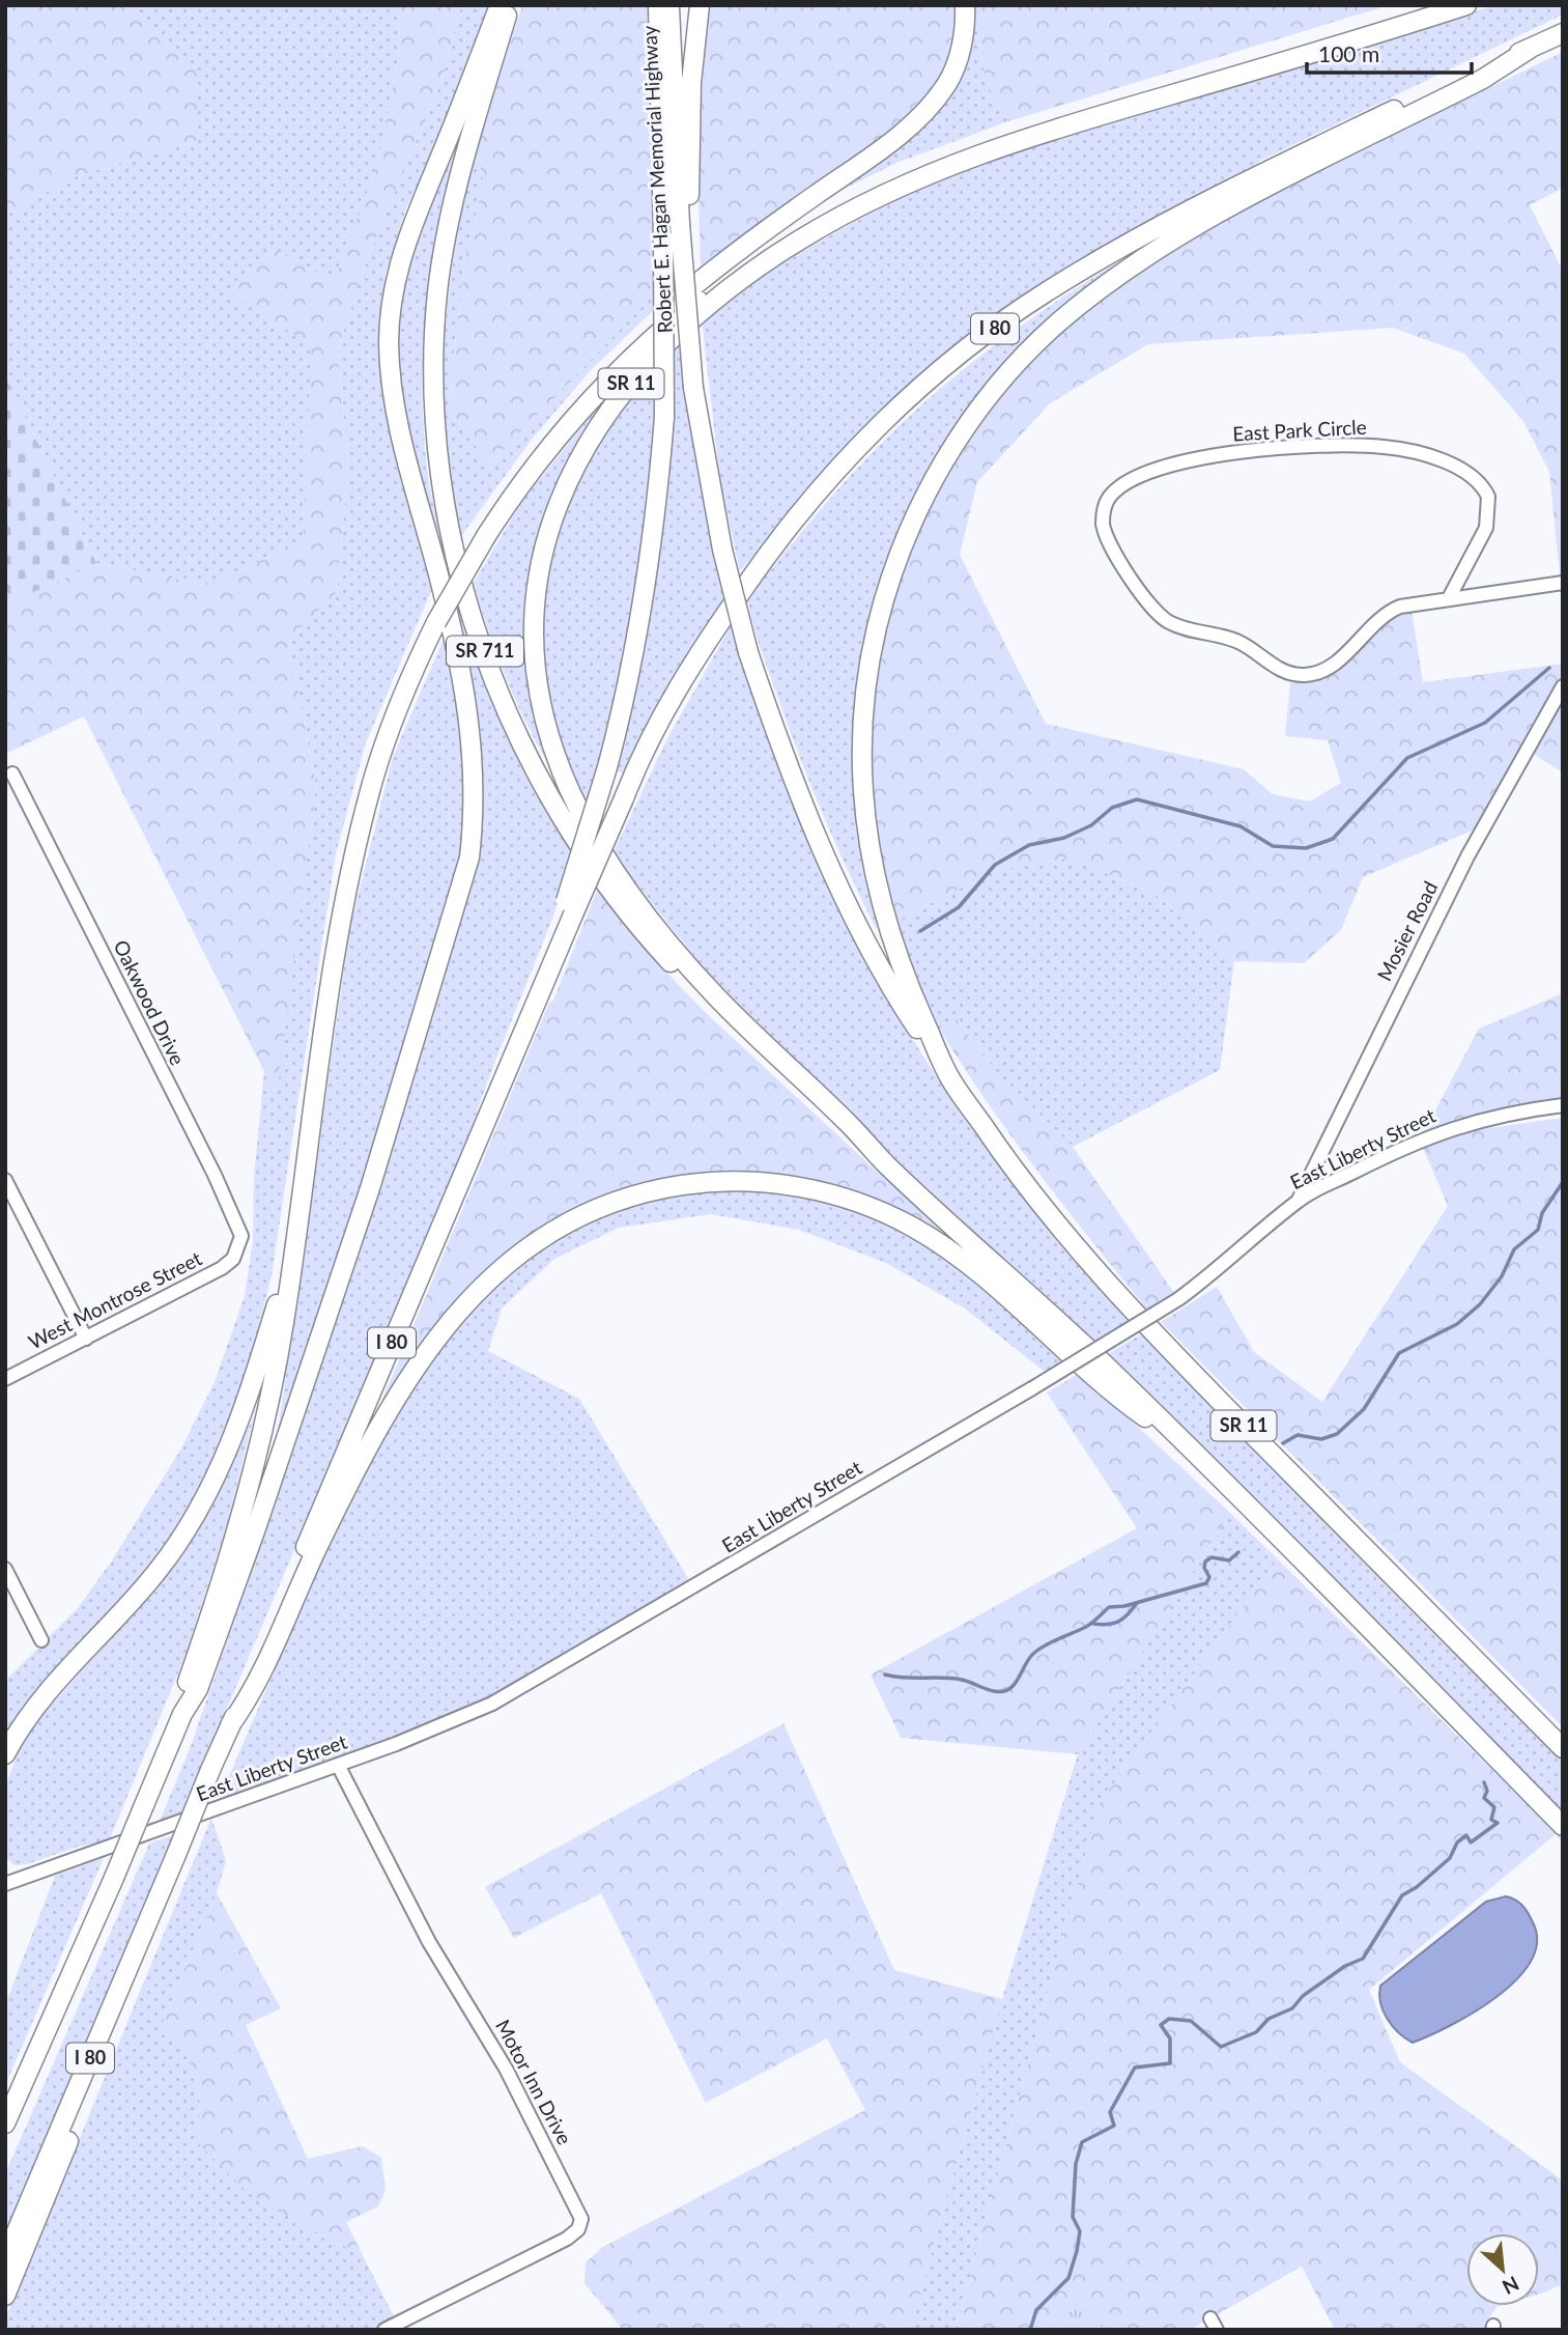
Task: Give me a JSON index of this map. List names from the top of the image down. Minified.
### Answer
{"streets":{"highway":["Robert E. Hagan Memorial Highway","I 80","SR 11","SR 711"],"street":["East Park Circle","Mosier Road","Oakwood Drive","East Liberty Street","West Montrose Street","Motor Inn Drive"]},"crossings":[["Robert E. Hagan Memorial Highway","SR 11"],["I 80","SR 11"],["SR 11","SR 711"],["Mosier Road","East Liberty Street"],["Oakwood Drive","West Montrose Street"],["East Liberty Street","Motor Inn Drive"]],"scale_bar":"100 m","north":"bottom right"}
